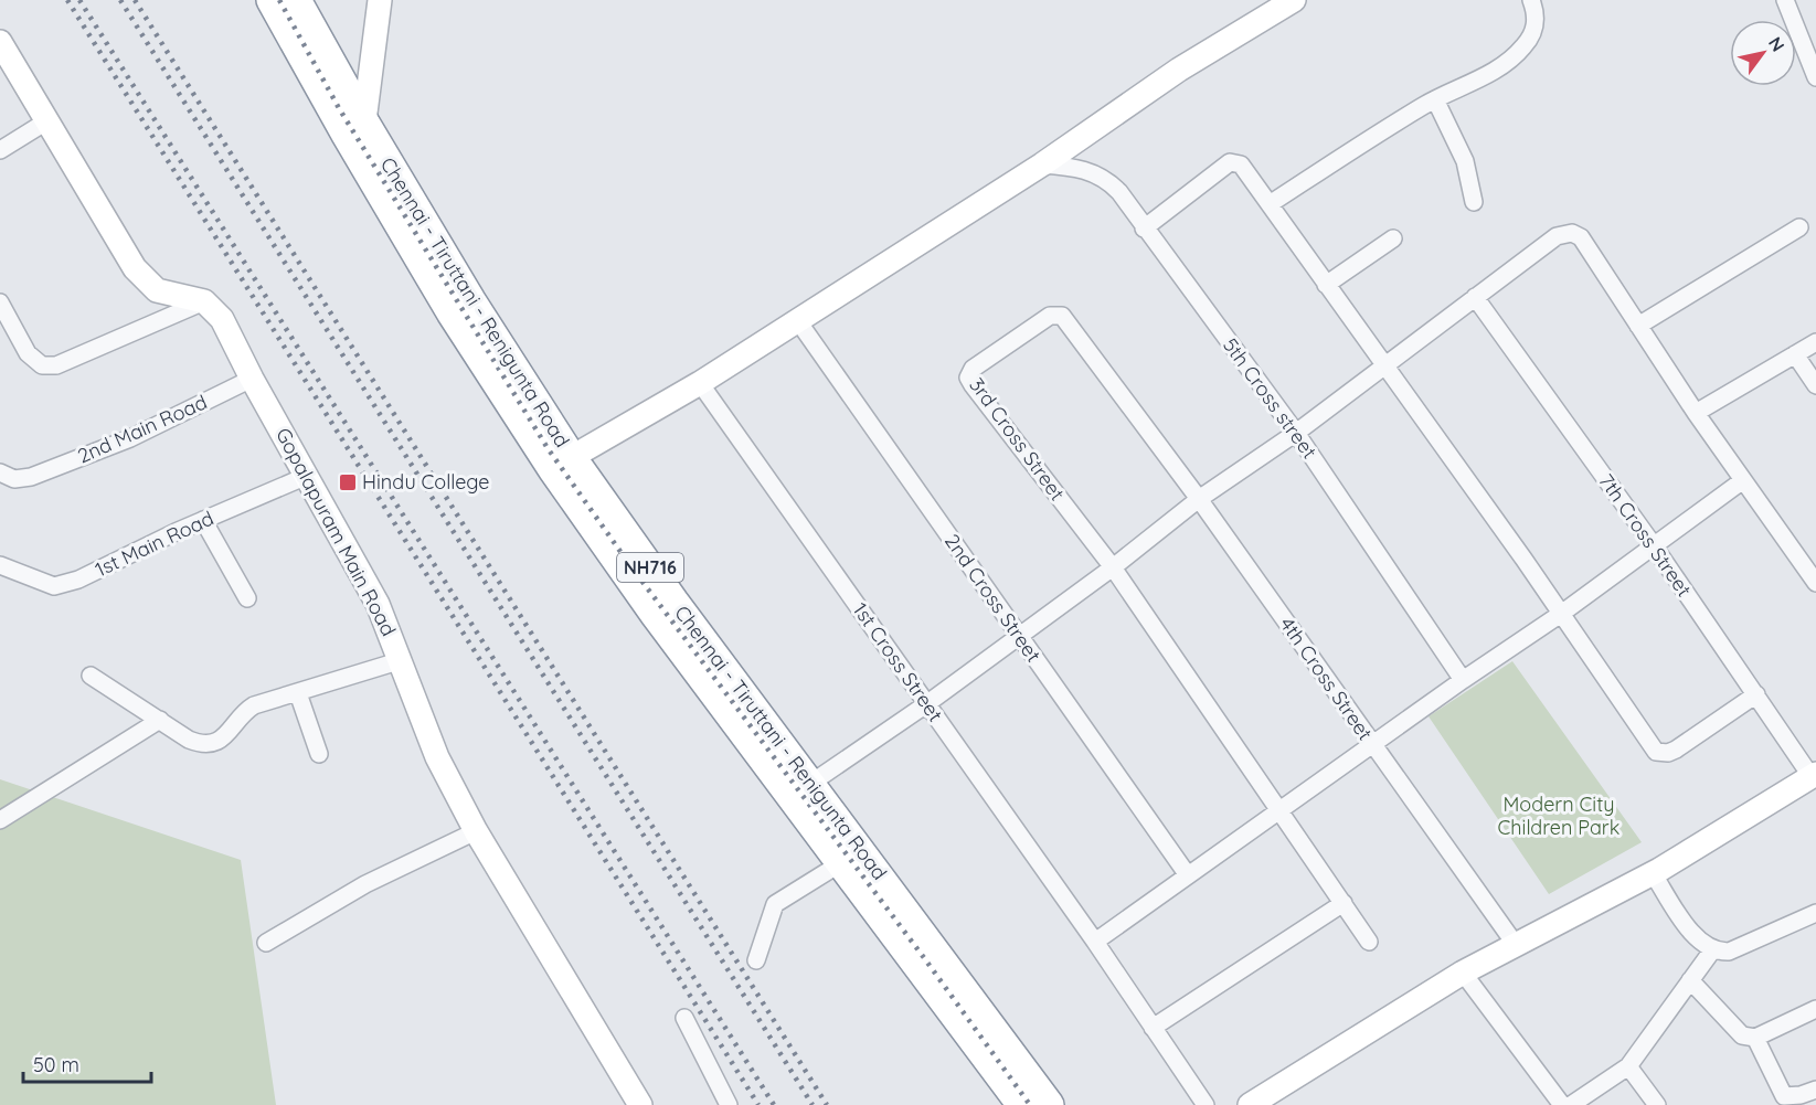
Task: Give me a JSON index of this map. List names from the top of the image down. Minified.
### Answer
{"streets":{"highway":["Chennai - Tiruttani - Renigunta Road","NH716"],"street":["5th Cross street","2nd Main Road","3rd Cross Street","Gopalapuram Main Road","7th Cross Street","1st Main Road","2nd Cross Street","1st Cross Street","4th Cross Street"]},"crossings":[["2nd Main Road","Gopalapuram Main Road"],["3rd Cross Street","4th Cross Street"],["Gopalapuram Main Road","1st Main Road"]],"parks":["Modern City Children Park"],"places":{"transit":["Hindu College"]},"scale_bar":"50 m","north":"top right"}
